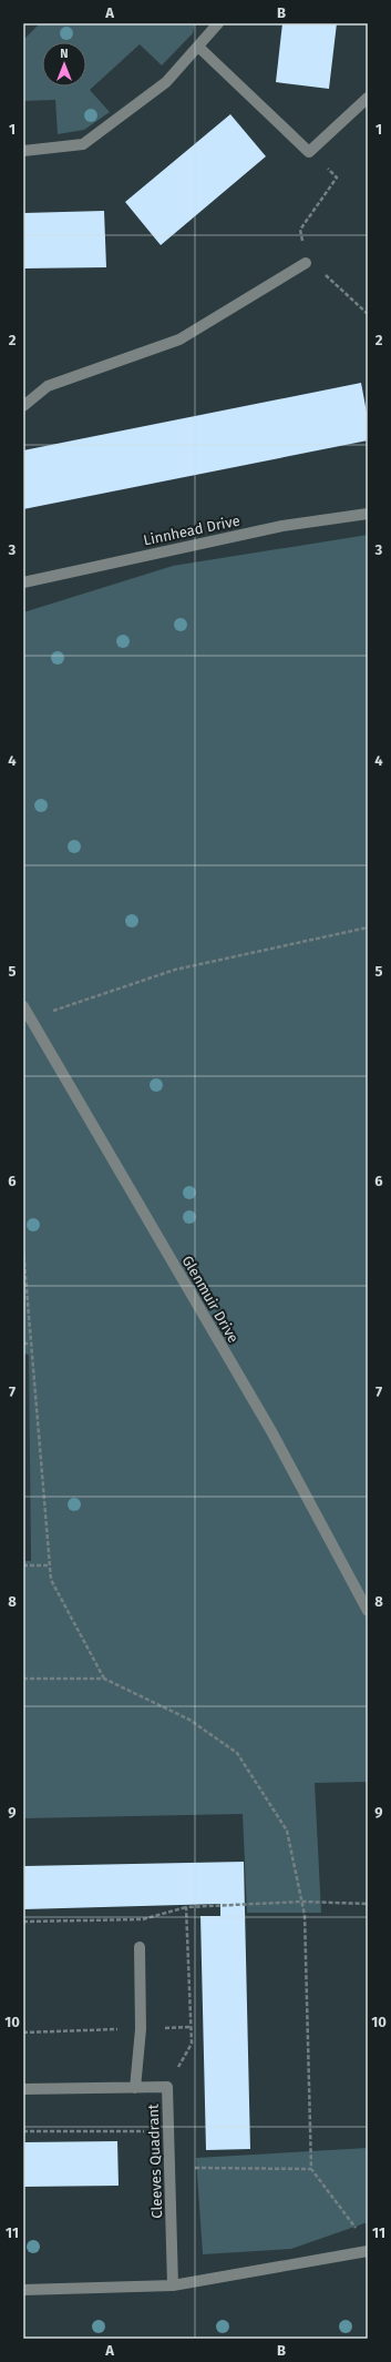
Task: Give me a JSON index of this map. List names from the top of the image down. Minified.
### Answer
{"streets":{"street":["Linnhead Drive","Glenmuir Drive","Cleeves Quadrant"]},"north":"top","grid":{"columns":["A","B"],"rows":["1","2","3","4","5","6","7","8","9","10","11"]}}
